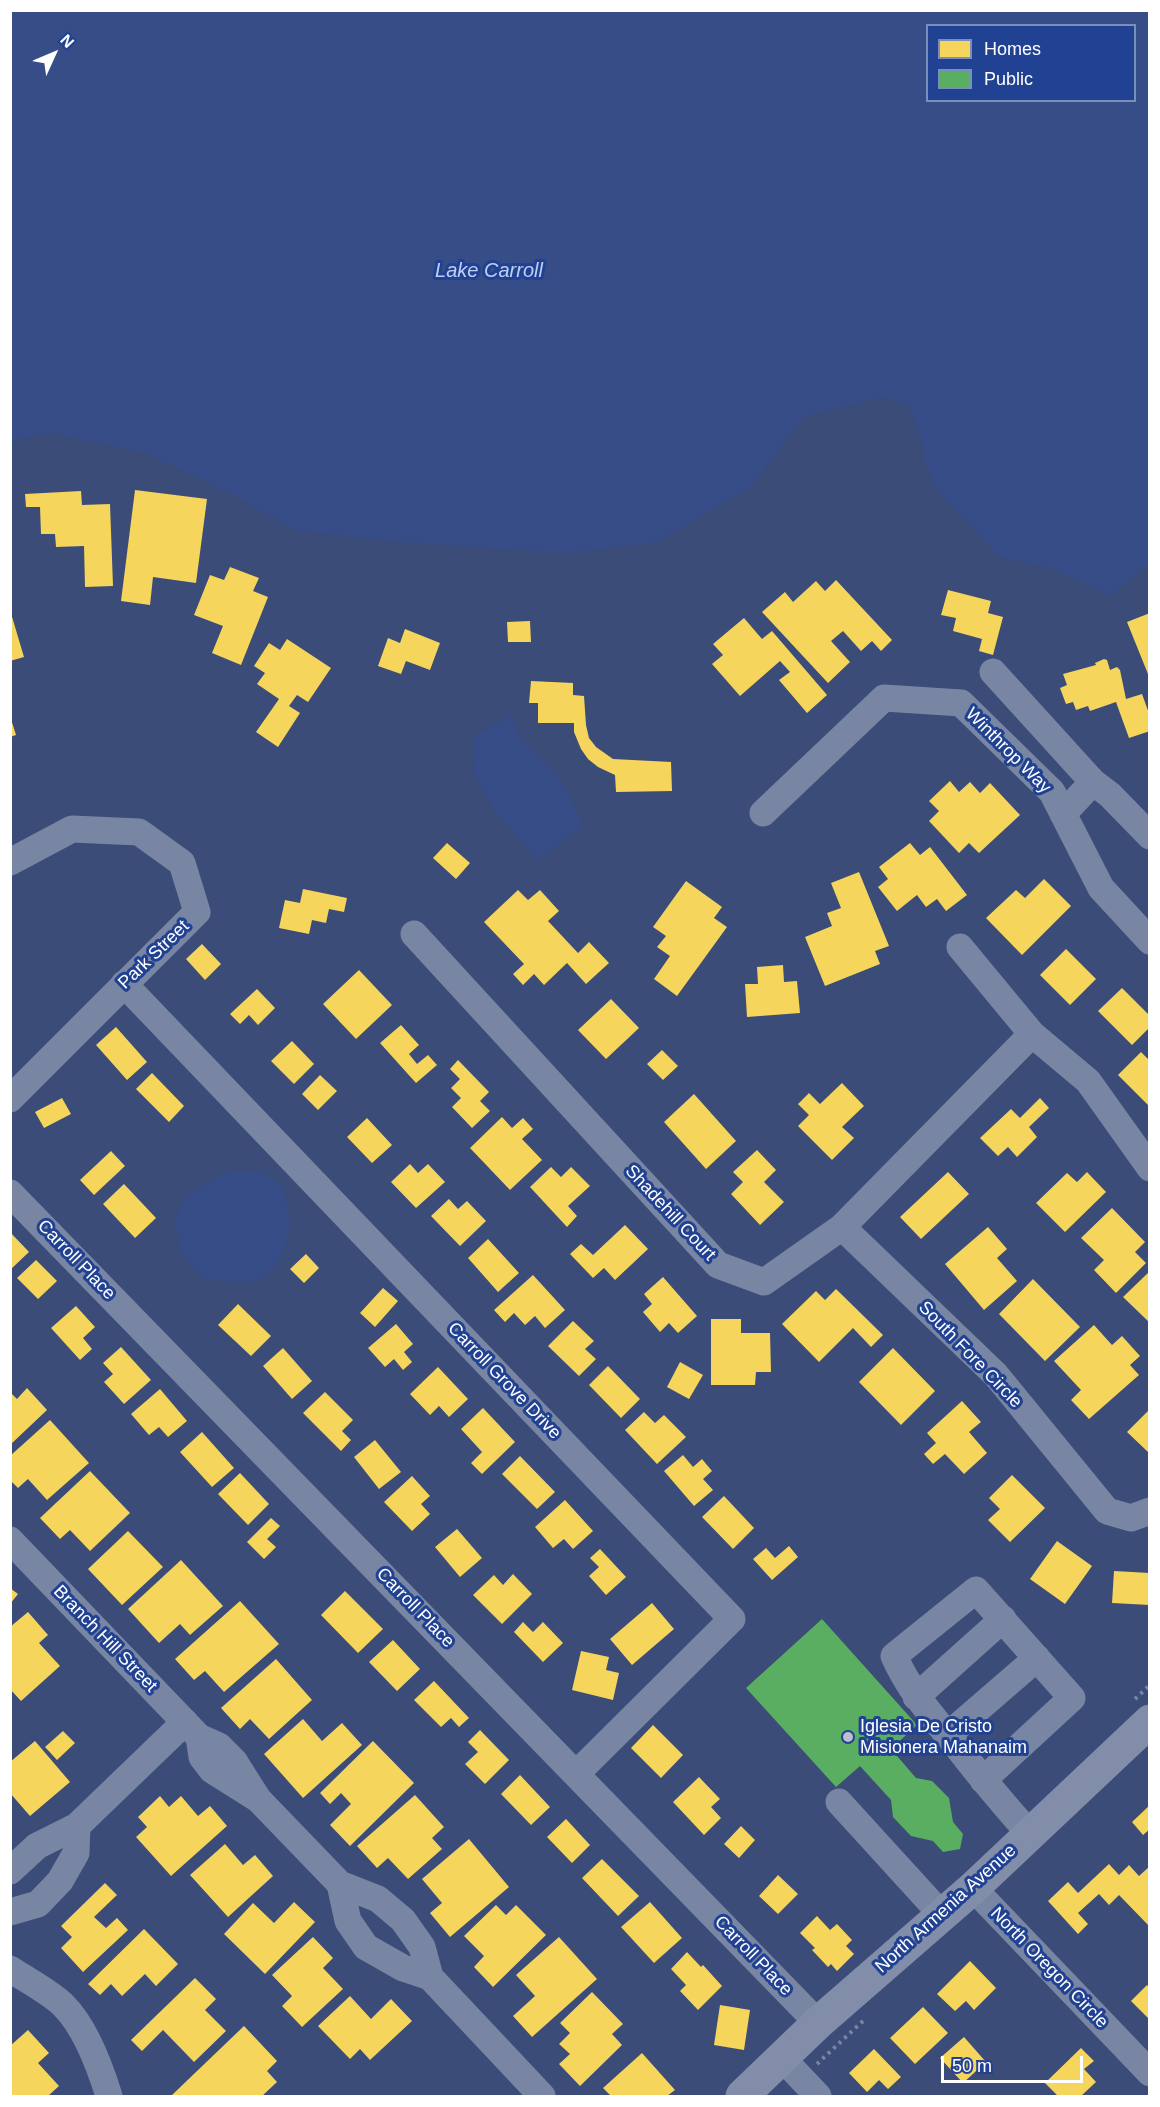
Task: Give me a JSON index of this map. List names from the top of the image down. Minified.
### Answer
{"streets":{"main road":["North Armenia Avenue"],"street":["Winthrop Way","Park Street","Shadehill Court","Carroll Place","South Fore Circle","Carroll Grove Drive","Branch Hill Street","North Oregon Circle"]},"crossings":[["Park Street","Carroll Grove Drive"],["Shadehill Court","South Fore Circle"],["Carroll Place","Carroll Grove Drive"],["Carroll Place","North Armenia Avenue"],["North Armenia Avenue","North Oregon Circle"]],"water":["Lake Carroll"],"places":["Iglesia De Cristo Misionera Mahanaim"],"legend":["Homes","Public"],"scale_bar":"50 m","north":"top right"}
